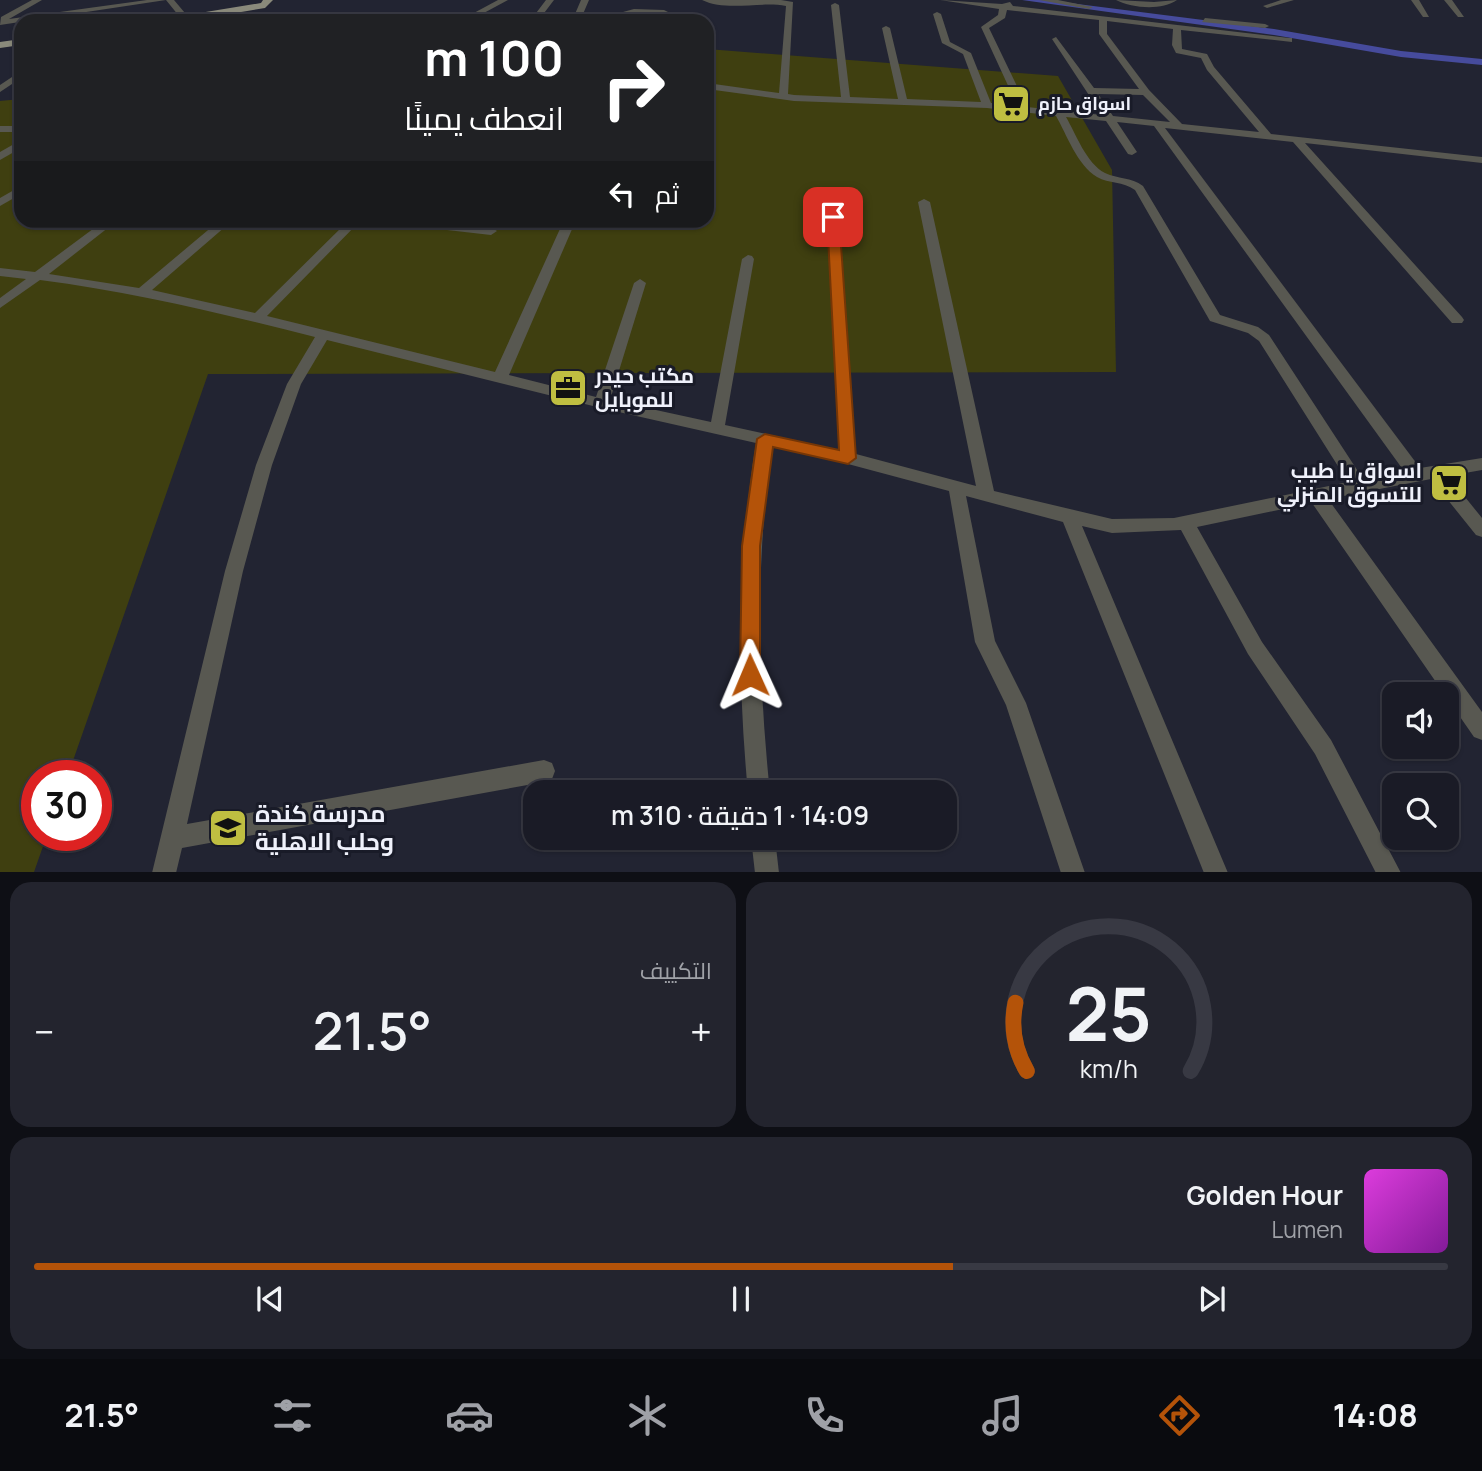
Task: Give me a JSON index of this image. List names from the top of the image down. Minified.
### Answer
{"places":{"supermarket":["اسواق حازم","اسواق يا طيب للتسوق المنزلي"],"office":["مكتب حيدر للموبايل"],"school or university":["مدرسة كندة وحلب الاهلية"]},"page":{"turn":["100 m","انعطف يمينًا"],"then":"ثم","limit":"30","trip":"14:09 · 1 دقيقة · 310 m","tile":"التكييف","heat":["−","21.5°","+"],"song":["Golden Hour","Lumen"],"tabs":["14:08","21.5°"],"gauge":["25","km/h"]}}
